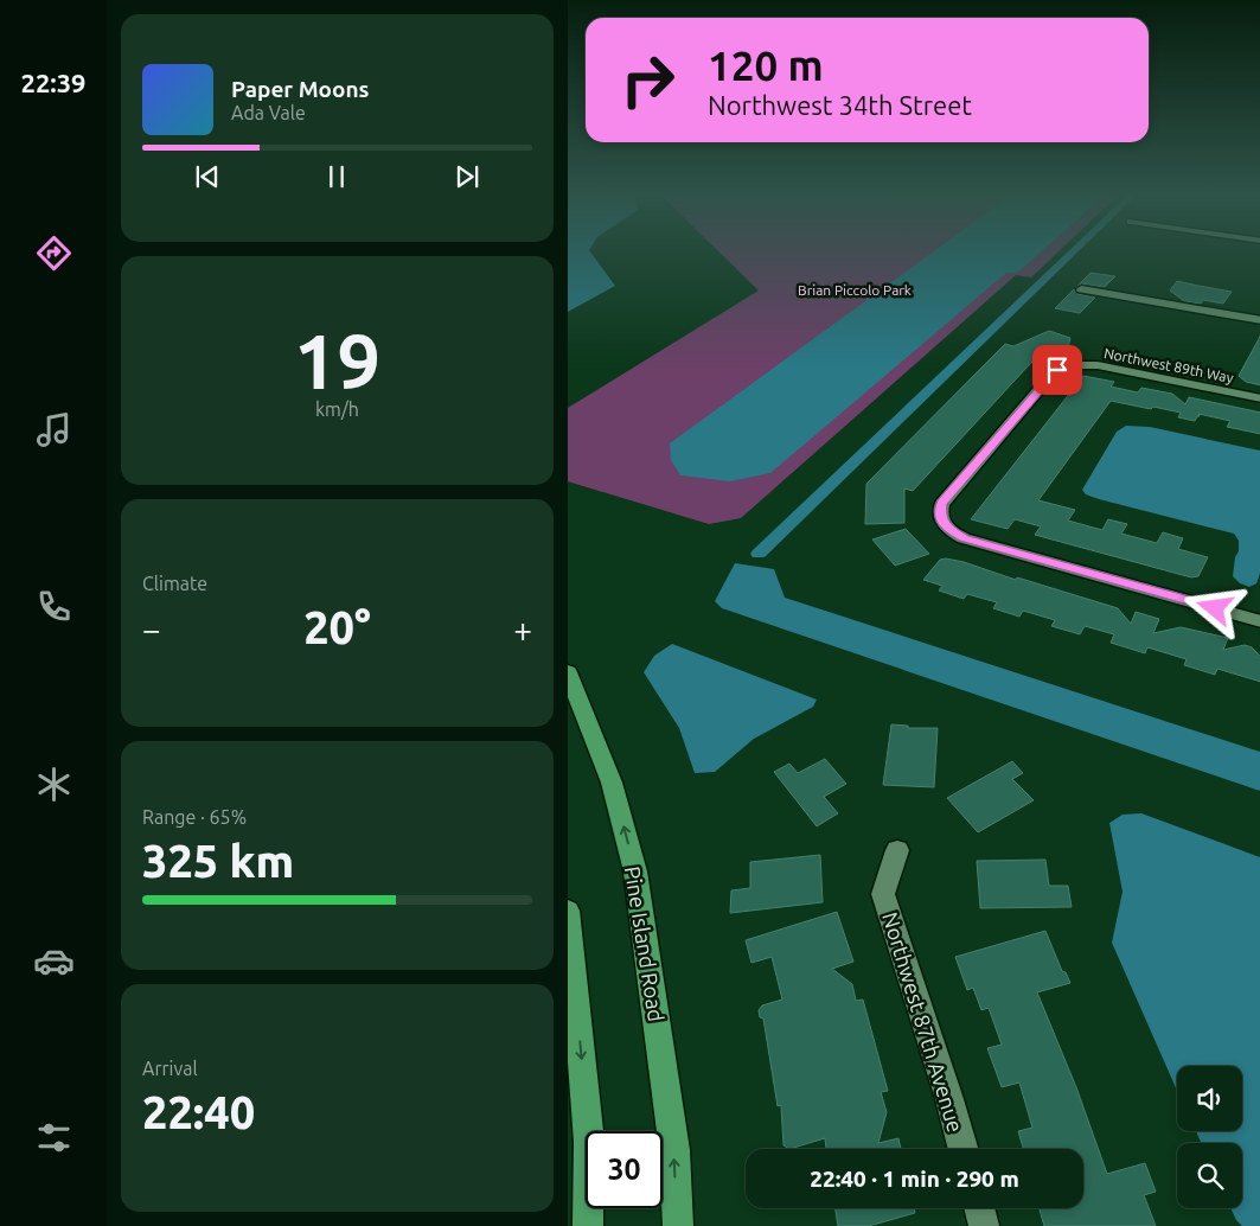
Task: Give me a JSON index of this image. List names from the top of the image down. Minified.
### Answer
{"streets":{"main road":["Pine Island Road"],"street":["Northwest 89th Way","Northwest 87th Avenue"]},"parks":["Brian Piccolo Park"],"page":{"tabs":"22:39","turn":["120 m","Northwest 34th Street"],"song":["Paper Moons","Ada Vale"],"tile":[["19","km/h"],"Climate",["Range · 65%","325 km"],["Arrival","22:40"]],"heat":["−","20°","+"],"limit":"30","trip":"22:40 · 1 min · 290 m"}}
